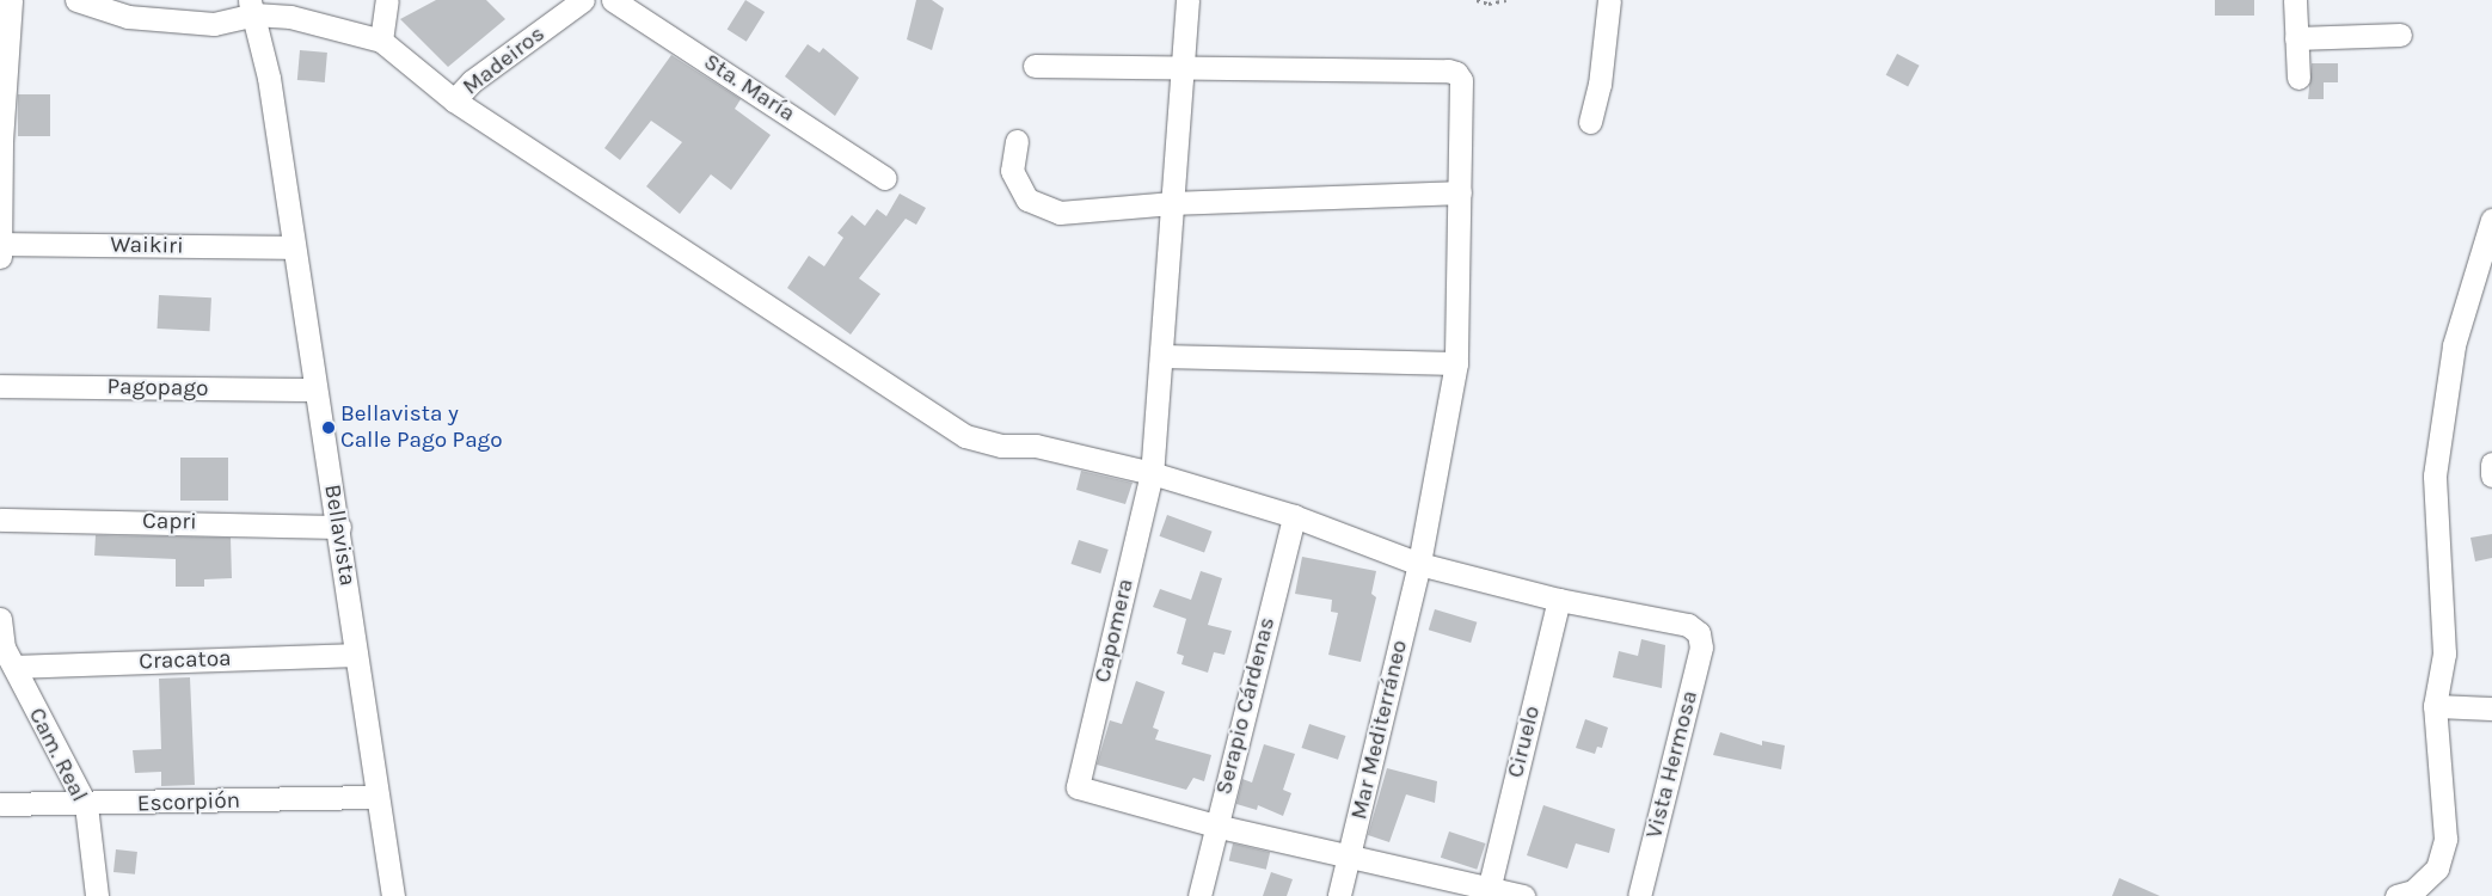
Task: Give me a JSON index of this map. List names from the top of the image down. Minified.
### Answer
{"streets":{"street":["Madeiros","Sta. María","Waikiri","Pagopago","Capri","Bellavista","Capomera","Cracatoa","Serapio Cárdenas","Mar Mediterráneo","Ciruelo","Cam. Real","Vista Hermosa","Escorpión"]},"crossings":[["Waikiri","Bellavista"],["Pagopago","Bellavista"],["Capri","Bellavista"],["Bellavista","Cracatoa"],["Bellavista","Escorpión"],["Capomera","Serapio Cárdenas"],["Capomera","Mar Mediterráneo"],["Cracatoa","Cam. Real"],["Ciruelo","Vista Hermosa"],["Cam. Real","Escorpión"]],"places":["Bellavista y Calle Pago Pago"]}
